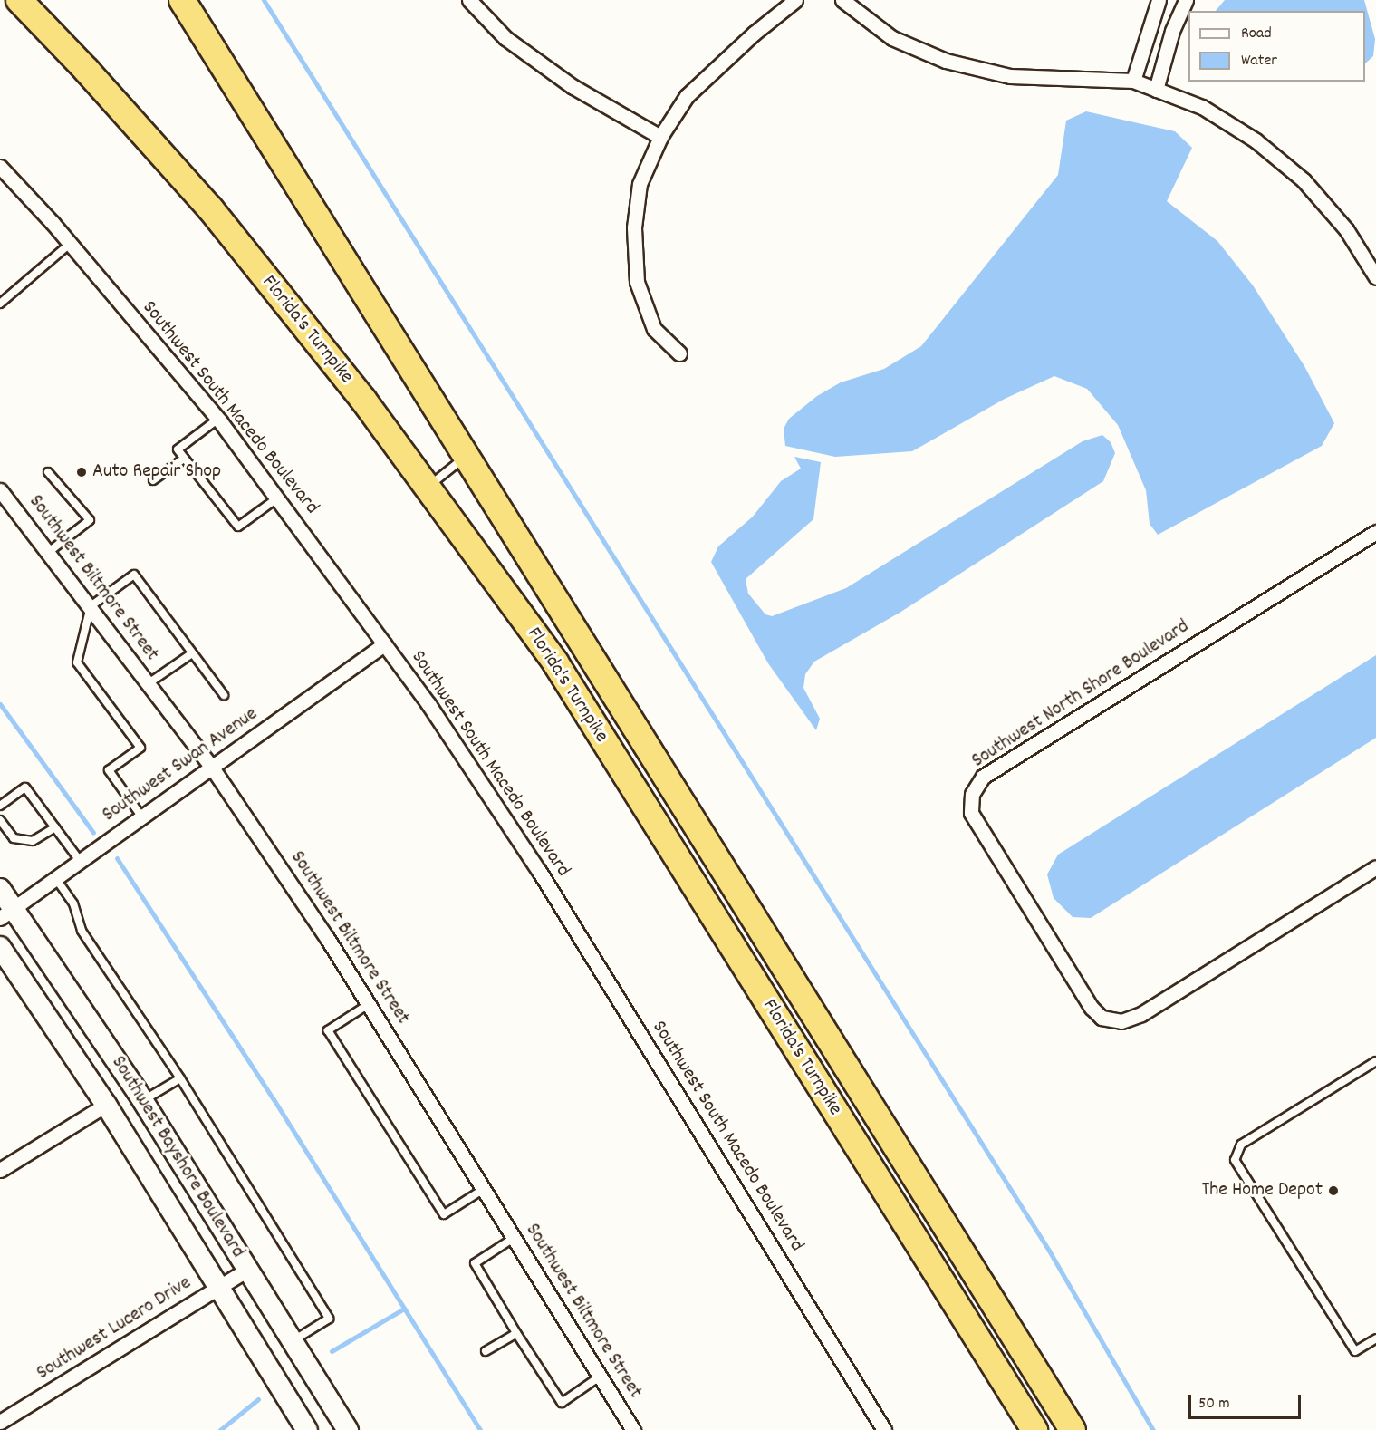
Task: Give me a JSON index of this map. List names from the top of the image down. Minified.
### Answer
{"streets":{"highway":["Florida's Turnpike"],"main road":["Southwest Bayshore Boulevard"],"street":["Southwest South Macedo Boulevard","Southwest Biltmore Street","Southwest North Shore Boulevard","Southwest Swan Avenue","Southwest Lucero Drive"]},"crossings":[["Southwest South Macedo Boulevard","Southwest Swan Avenue"],["Southwest Biltmore Street","Southwest Swan Avenue"],["Southwest Swan Avenue","Southwest Bayshore Boulevard"],["Southwest Bayshore Boulevard","Southwest Lucero Drive"]],"places":["Auto Repair Shop","The Home Depot"],"legend":["Road","Water"],"scale_bar":"50 m"}
